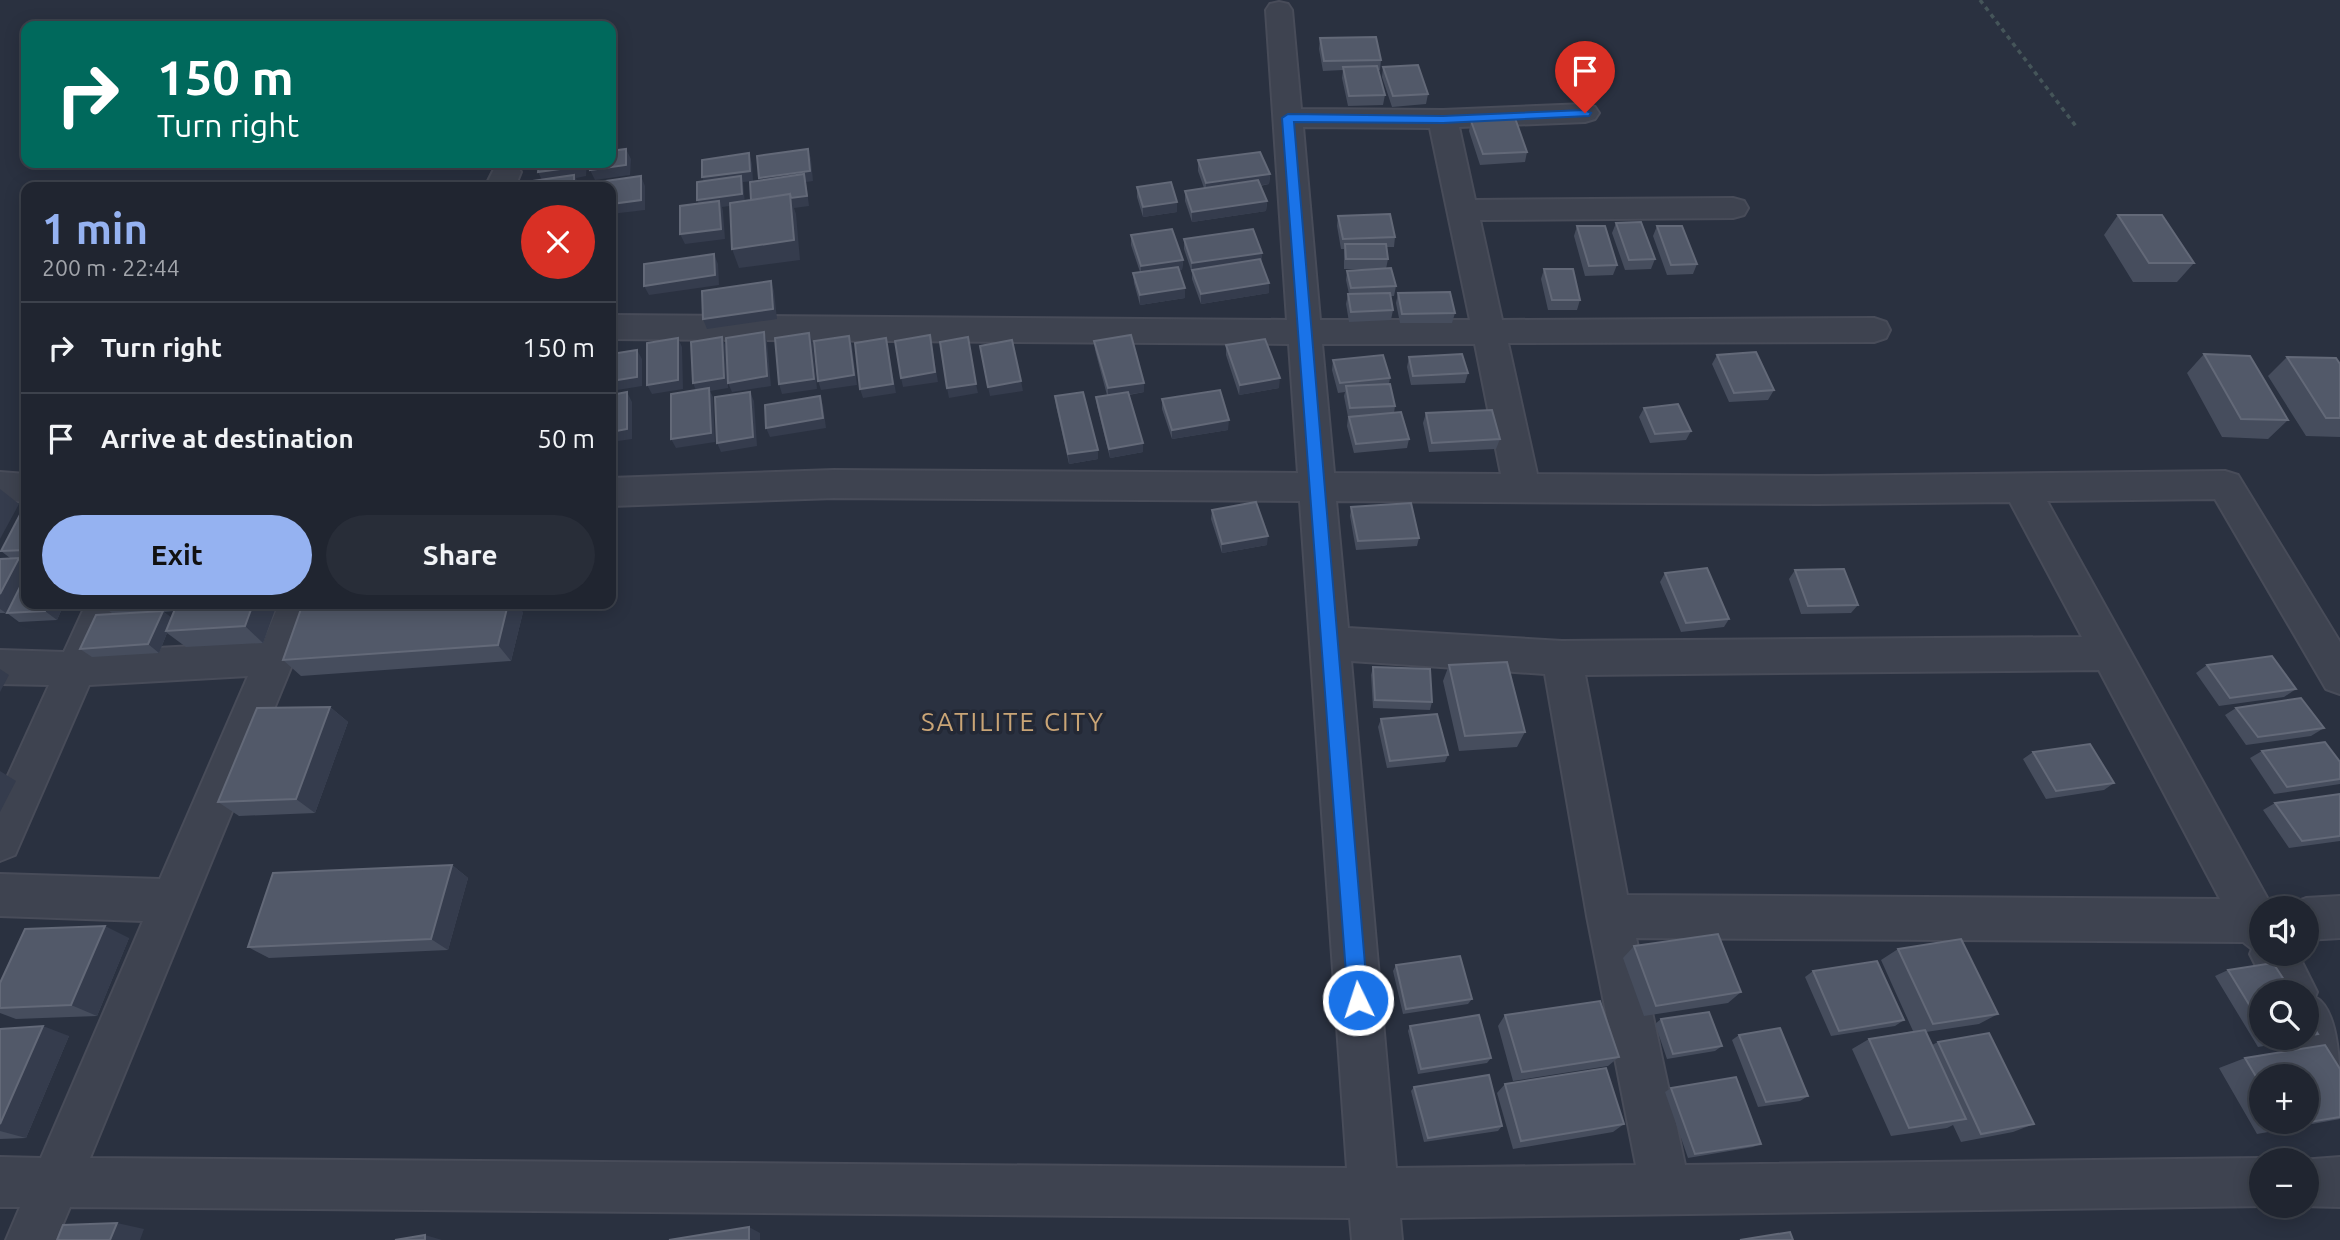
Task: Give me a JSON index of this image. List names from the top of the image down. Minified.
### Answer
{"districts":["SATILITE CITY"],"page":{"turn":["150 m","Turn right"],"heading":["1 min","200 m · 22:44"],"list":[{"name":"Turn right","value":"150 m"},{"name":"Arrive at destination","value":"50 m"}],"buttons":["Exit","Share"],"map_buttons":["+","−"]}}
